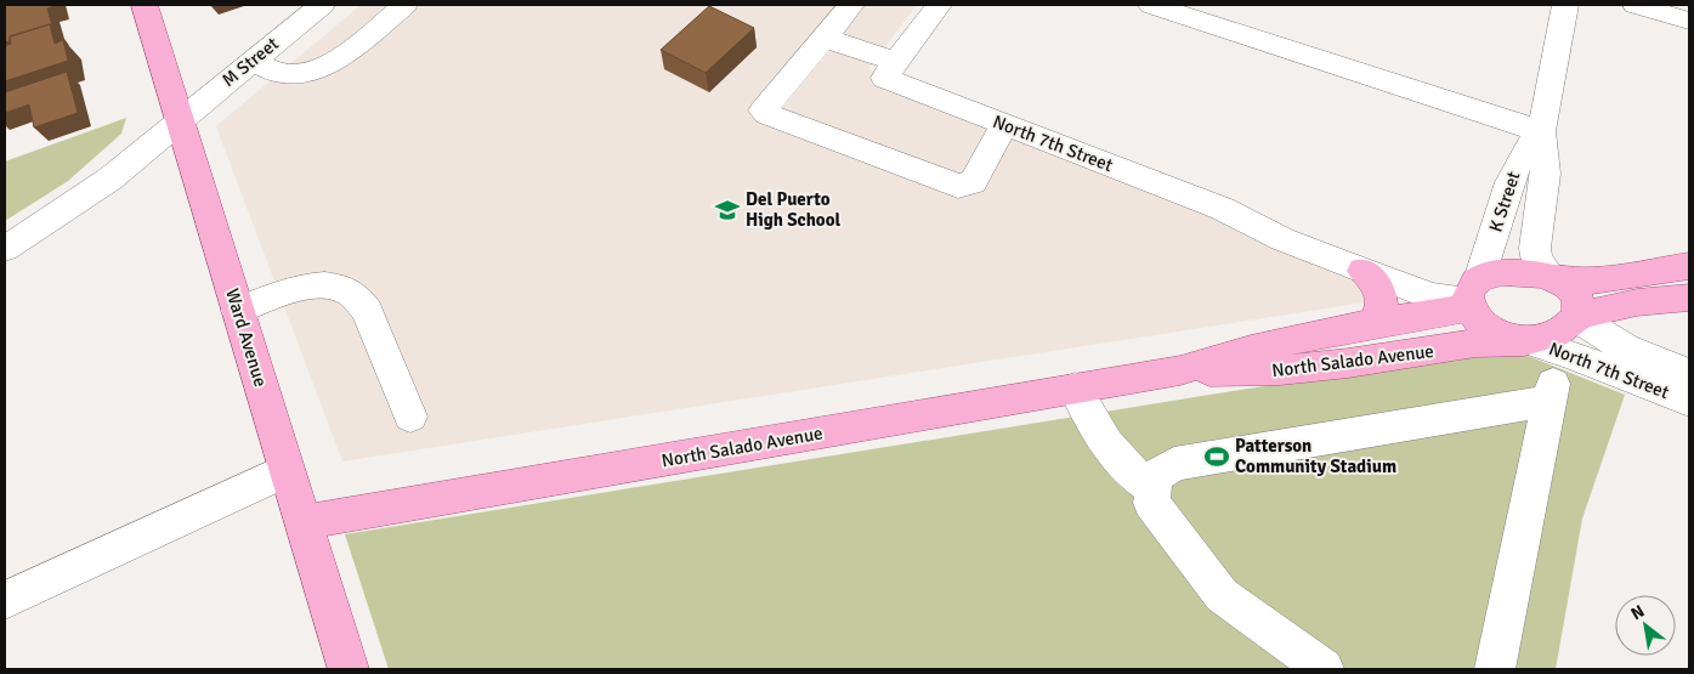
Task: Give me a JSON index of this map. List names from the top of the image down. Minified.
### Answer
{"streets":{"main road":["Ward Avenue","North Salado Avenue"],"street":["M Street","North 7th Street","K Street"]},"crossings":[["M Street","Ward Avenue"],["North 7th Street","K Street"],["North 7th Street","North Salado Avenue"],["K Street","North Salado Avenue"],["Ward Avenue","North Salado Avenue"]],"places":{"school or university":["Del Puerto High School"],"sports":["Patterson Community Stadium"]},"north":"top left"}
